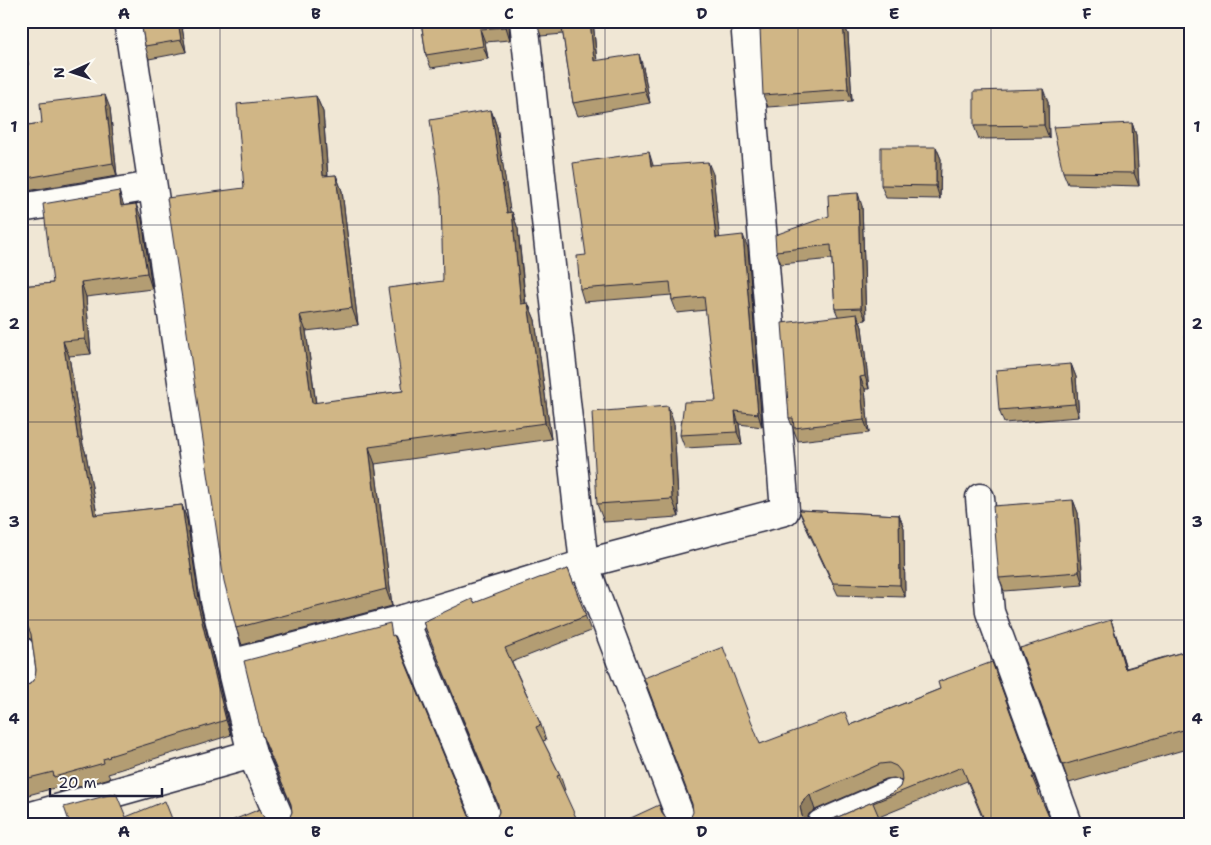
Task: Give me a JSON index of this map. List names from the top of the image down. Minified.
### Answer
{"scale_bar":"20 m","north":"left","grid":{"columns":["A","B","C","D","E","F"],"rows":["1","2","3","4"]}}
